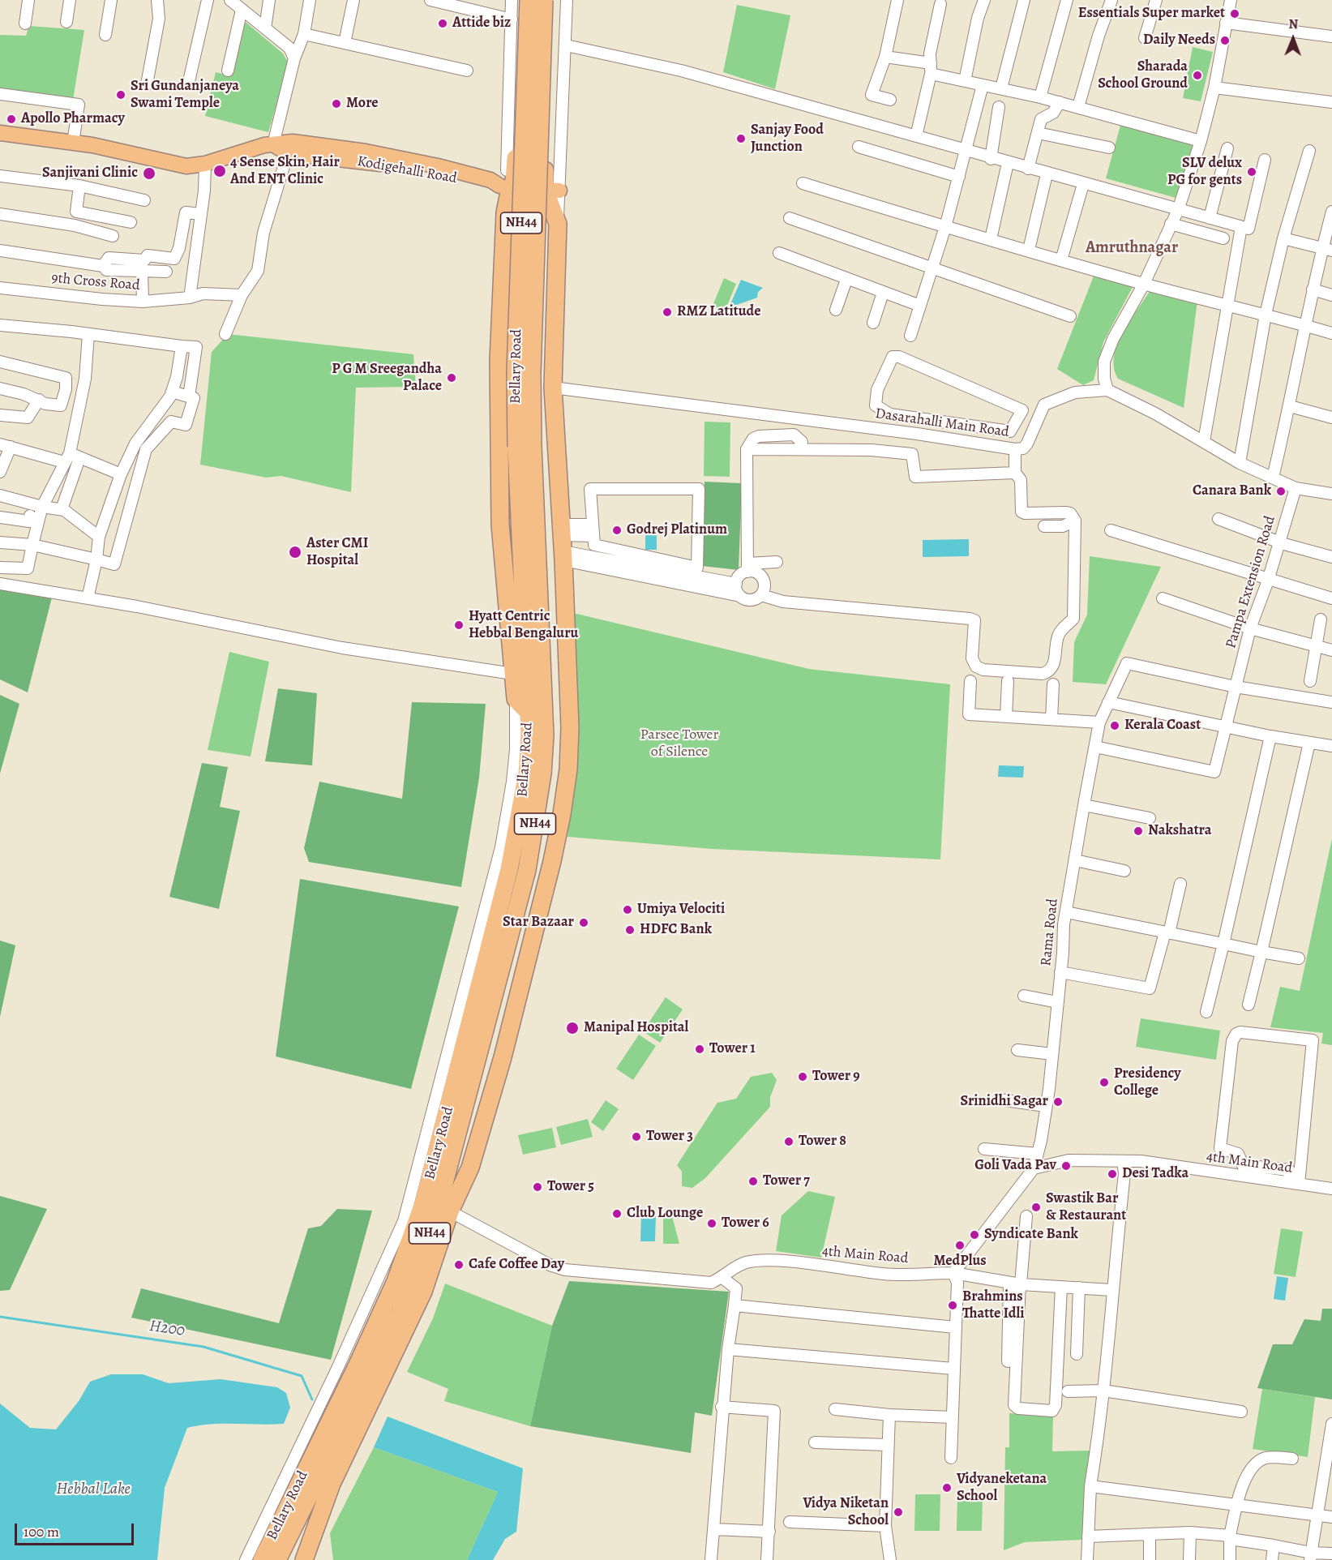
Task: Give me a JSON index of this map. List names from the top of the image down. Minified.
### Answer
{"streets":{"highway":["NH44","Bellary Road"],"main road":["Kodigehalli Road"],"street":["9th Cross Road","Dasarahalli Main Road","Pampa Extension Road","Rama Road","4th Main Road"]},"crossings":[["Kodigehalli Road","Bellary Road"],["Bellary Road","Dasarahalli Main Road"],["Bellary Road","4th Main Road"],["Pampa Extension Road","Rama Road"],["Rama Road","4th Main Road"]],"districts":["Amruthnagar"],"water":["H200","Hebbal Lake"],"parks":["Parsee Tower of Silence"],"places":["Essentials Super market","Attide biz","Daily Needs","Sharada School Ground","Sri Gundanjaneya Swami Temple","More","Apollo Pharmacy","Sanjay Food Junction","4 Sense Skin, Hair And ENT Clinic","SLV delux PG for gents","Sanjivani Clinic","RMZ Latitude","P G M Sreegandha Palace","Canara Bank","Godrej Platinum","Aster CMI Hospital","Hyatt Centric Hebbal Bengaluru","Kerala Coast","Nakshatra","Umiya Velociti","Star Bazaar","HDFC Bank","Manipal Hospital","Tower 1","Tower 9","Presidency College","Srinidhi Sagar","Tower 3","Tower 8","Goli Vada Pav","Desi Tadka","Tower 7","Tower 5","Swastik Bar & Restaurant","Club Lounge","Tower 6","Syndicate Bank","MedPlus","Cafe Coffee Day","Brahmins Thatte Idli","Vidyaneketana School","Vidya Niketan School"],"scale_bar":"100 m","north":"top"}
